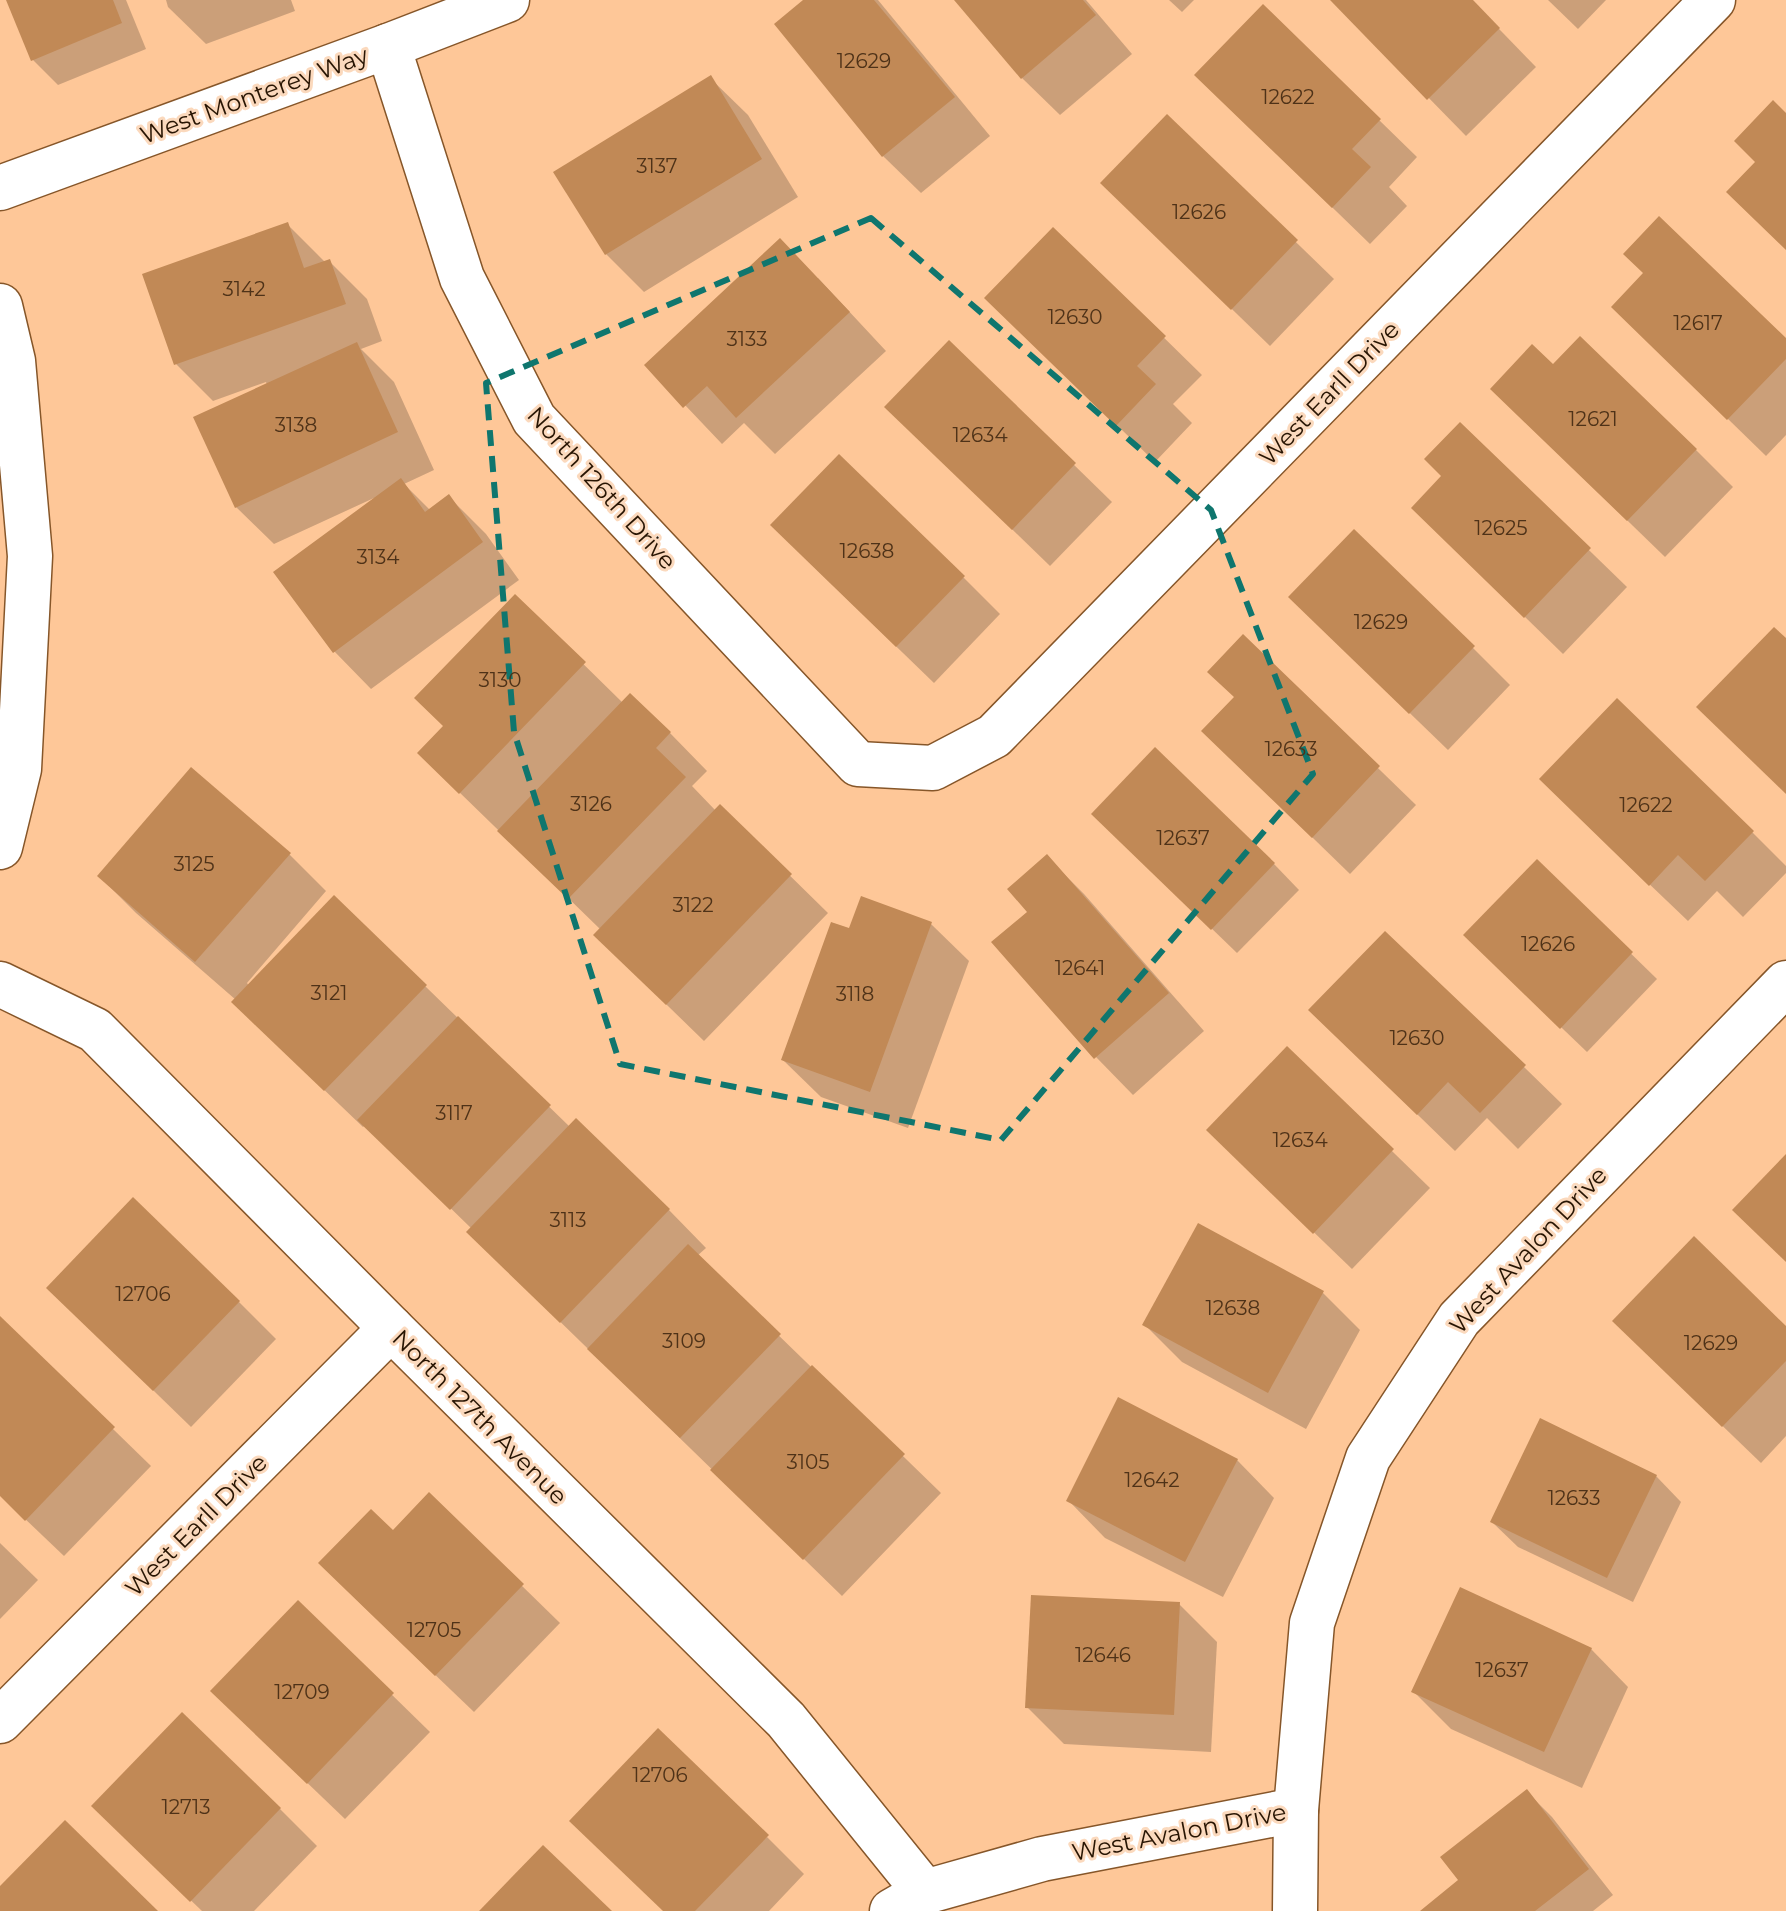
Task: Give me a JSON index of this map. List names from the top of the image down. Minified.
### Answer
{"streets":{"street":["West Monterey Way","West Earll Drive","North 126th Drive","West Avalon Drive","North 127th Avenue"]},"crossings":[["West Monterey Way","North 126th Drive"],["West Earll Drive","North 126th Drive"],["West Earll Drive","North 127th Avenue"],["West Avalon Drive","North 127th Avenue"]],"house_numbers":["12629","12622","3137","12626","3142","12630","12617","3133","12621","3138","12634","12625","12638","3134","12629","3130","12633","3126","12622","12637","3125","3122","12626","12641","3121","3118","12630","3117","12634","3113","12706","12638","3109","12629","3105","12642","12633","12705","12646","12637","12709","12706","12713"]}
